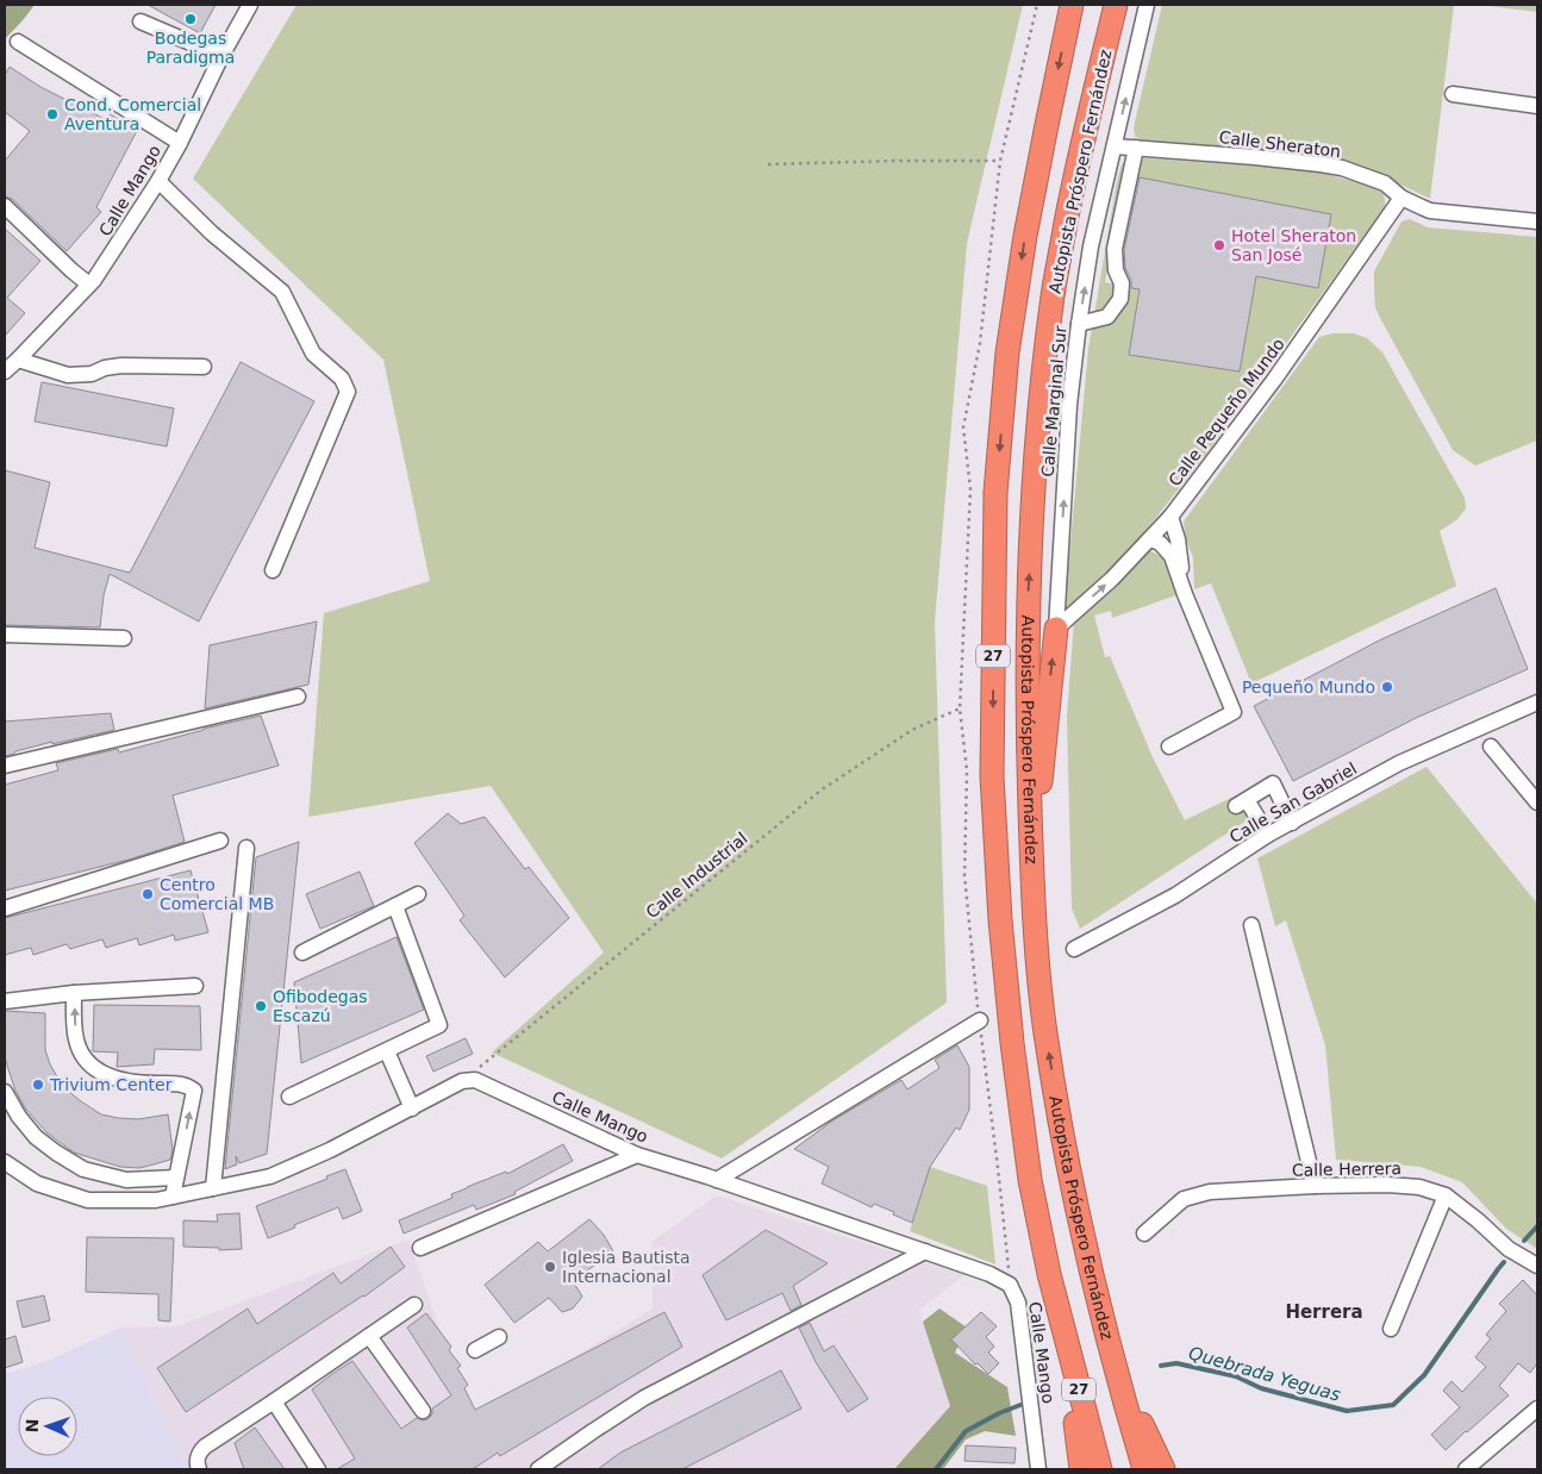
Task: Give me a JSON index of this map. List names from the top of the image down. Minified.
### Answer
{"streets":{"highway":["Autopista Próspero Fernández","27"],"street":["Calle Sheraton","Calle Mango","Calle Marginal Sur","Calle Pequeño Mundo","Calle San Gabriel","Calle Herrera"],"path":["Calle Industrial"]},"crossings":[["Calle Sheraton","Calle Marginal Sur"],["Calle Sheraton","Calle Pequeño Mundo"],["Calle Mango","Calle Industrial"],["Calle Marginal Sur","Calle Pequeño Mundo"]],"one_way":["Calle Marginal Sur"],"districts":["Herrera"],"water":["Quebrada Yeguas"],"places":["Bodegas Paradigma","Cond. Comercial Aventura","Hotel Sheraton San José","Pequeño Mundo","Centro Comercial MB","Ofibodegas Escazú","Trivium Center","Iglesia Bautista Internacional"],"north":"left"}
